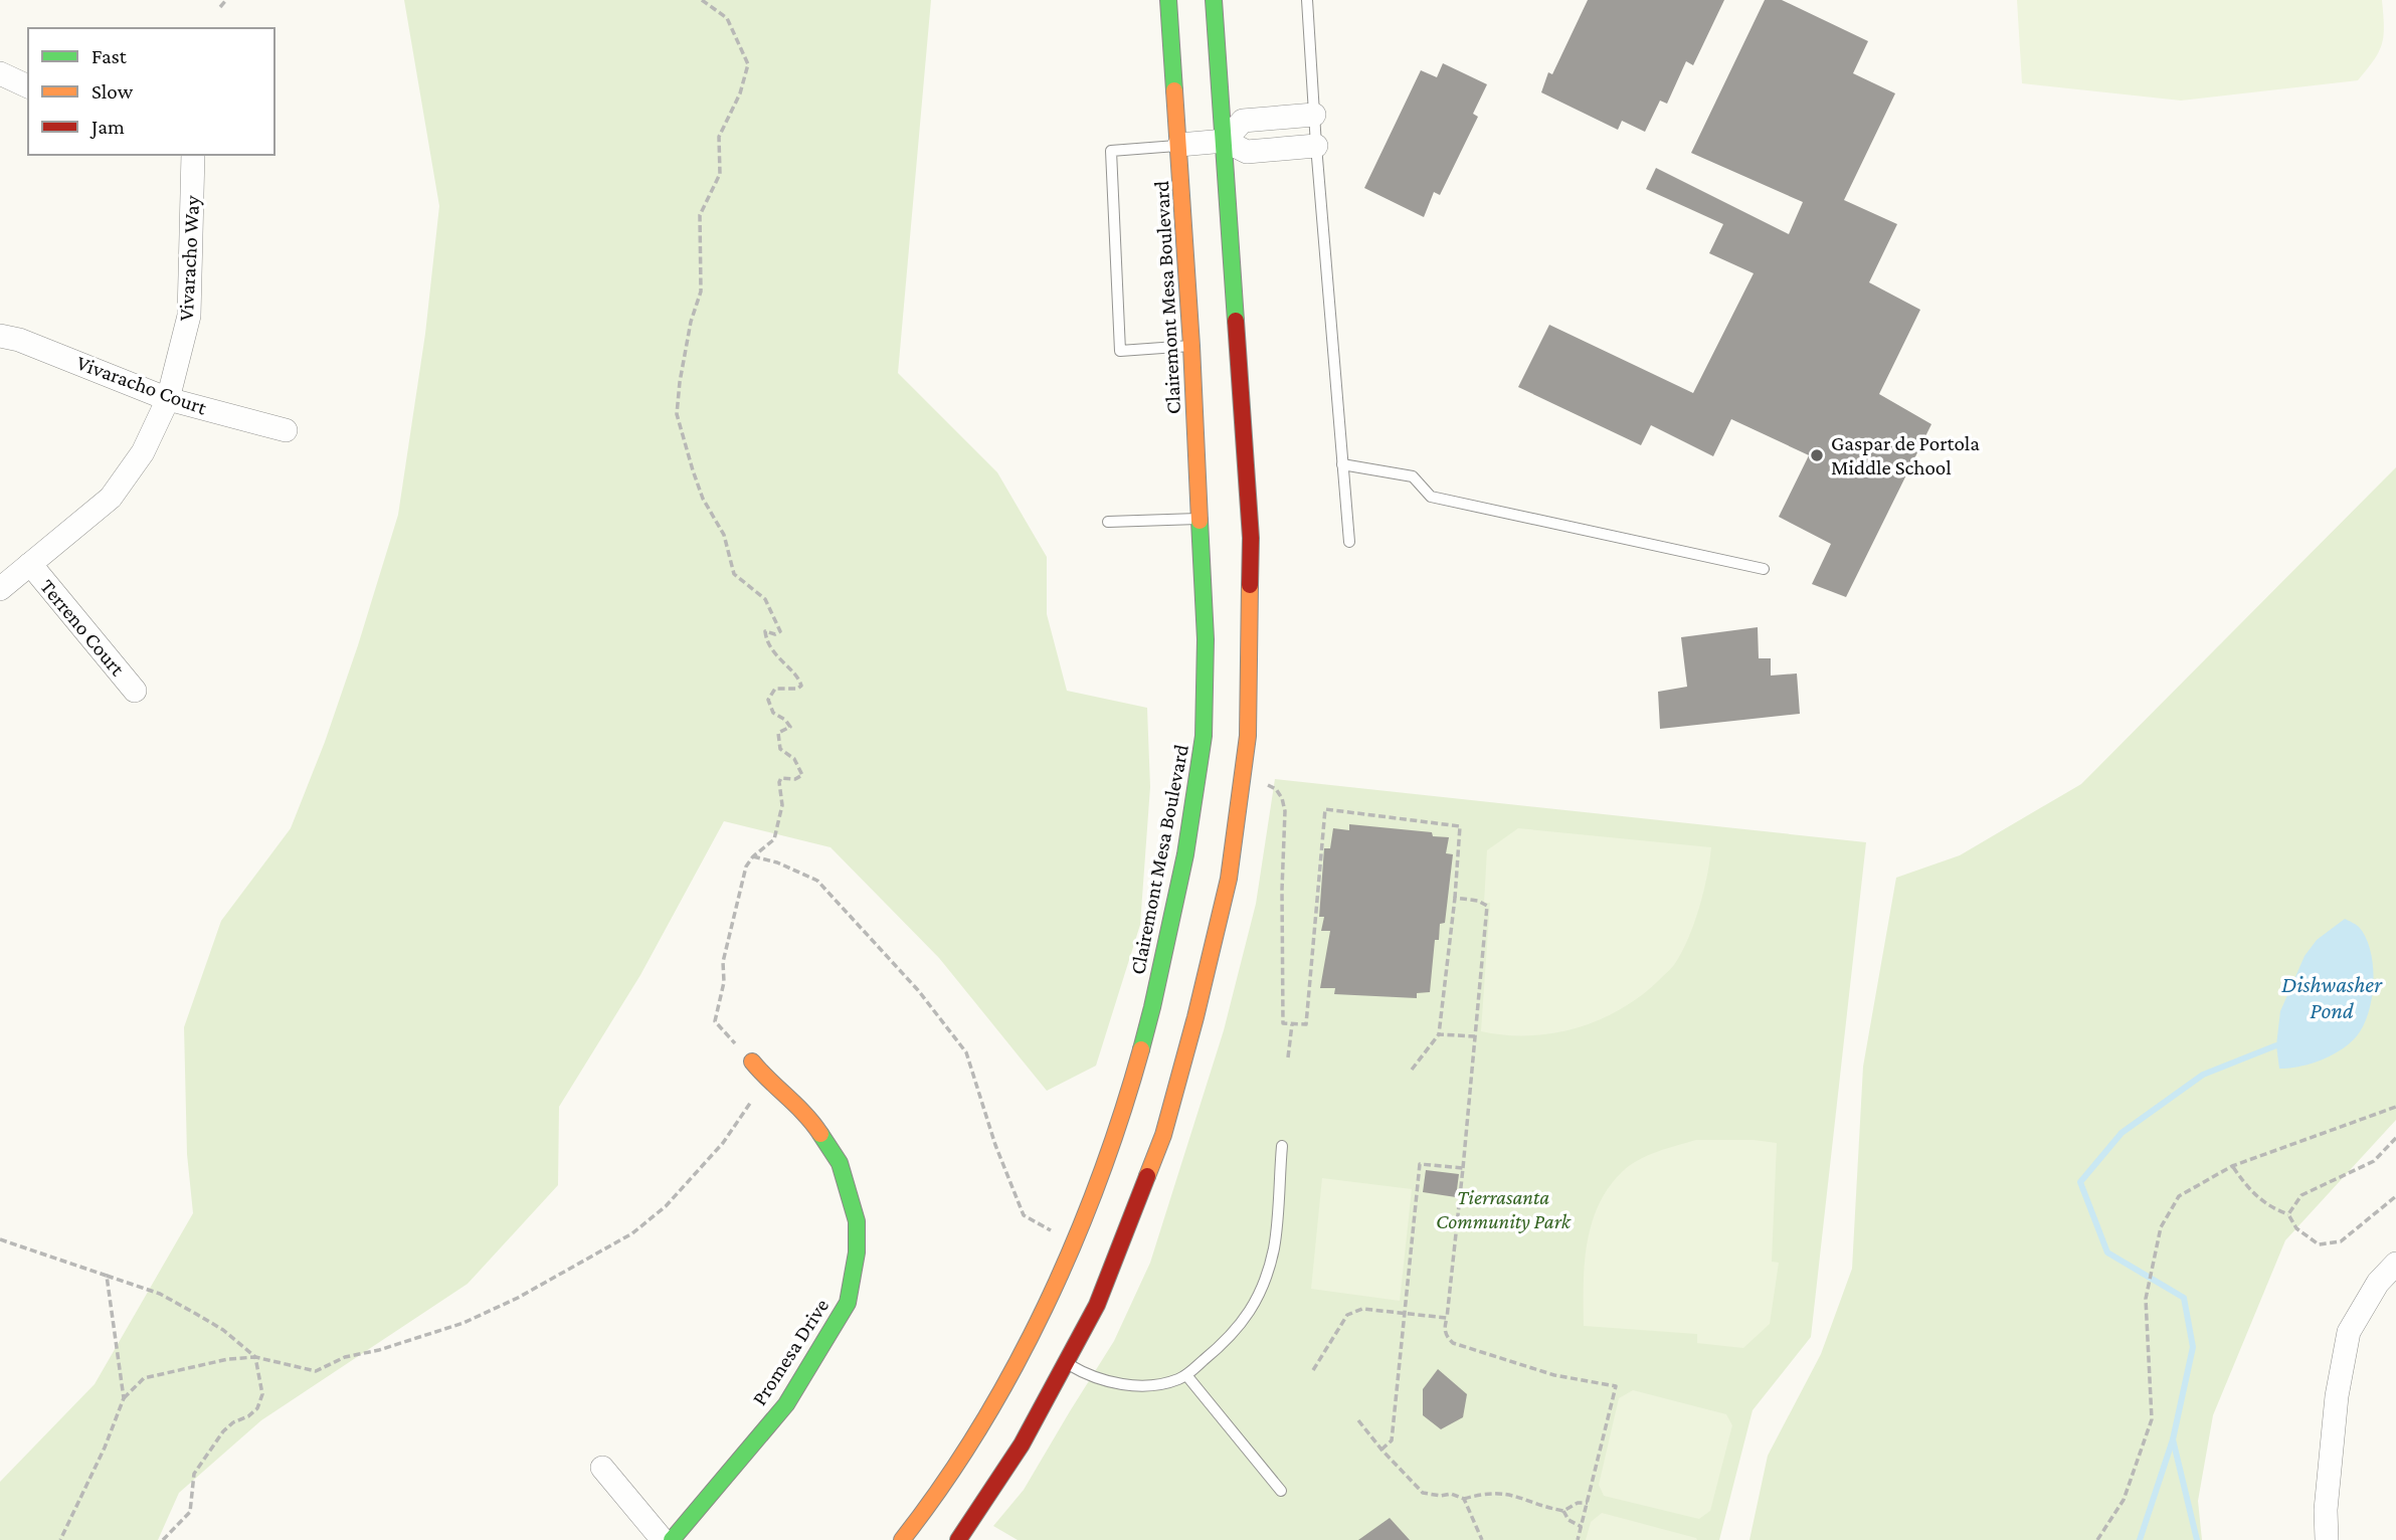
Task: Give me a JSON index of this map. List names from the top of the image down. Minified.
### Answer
{"streets":{"main road":["Clairemont Mesa Boulevard","Promesa Drive"],"street":["Vivaracho Way","Vivaracho Court","Terreno Court"]},"crossings":[["Vivaracho Way","Vivaracho Court"],["Vivaracho Way","Terreno Court"]],"water":["Dishwasher Pond"],"parks":["Tierrasanta Community Park"],"places":["Gaspar de Portola Middle School"],"legend":["Fast","Slow","Jam"]}
